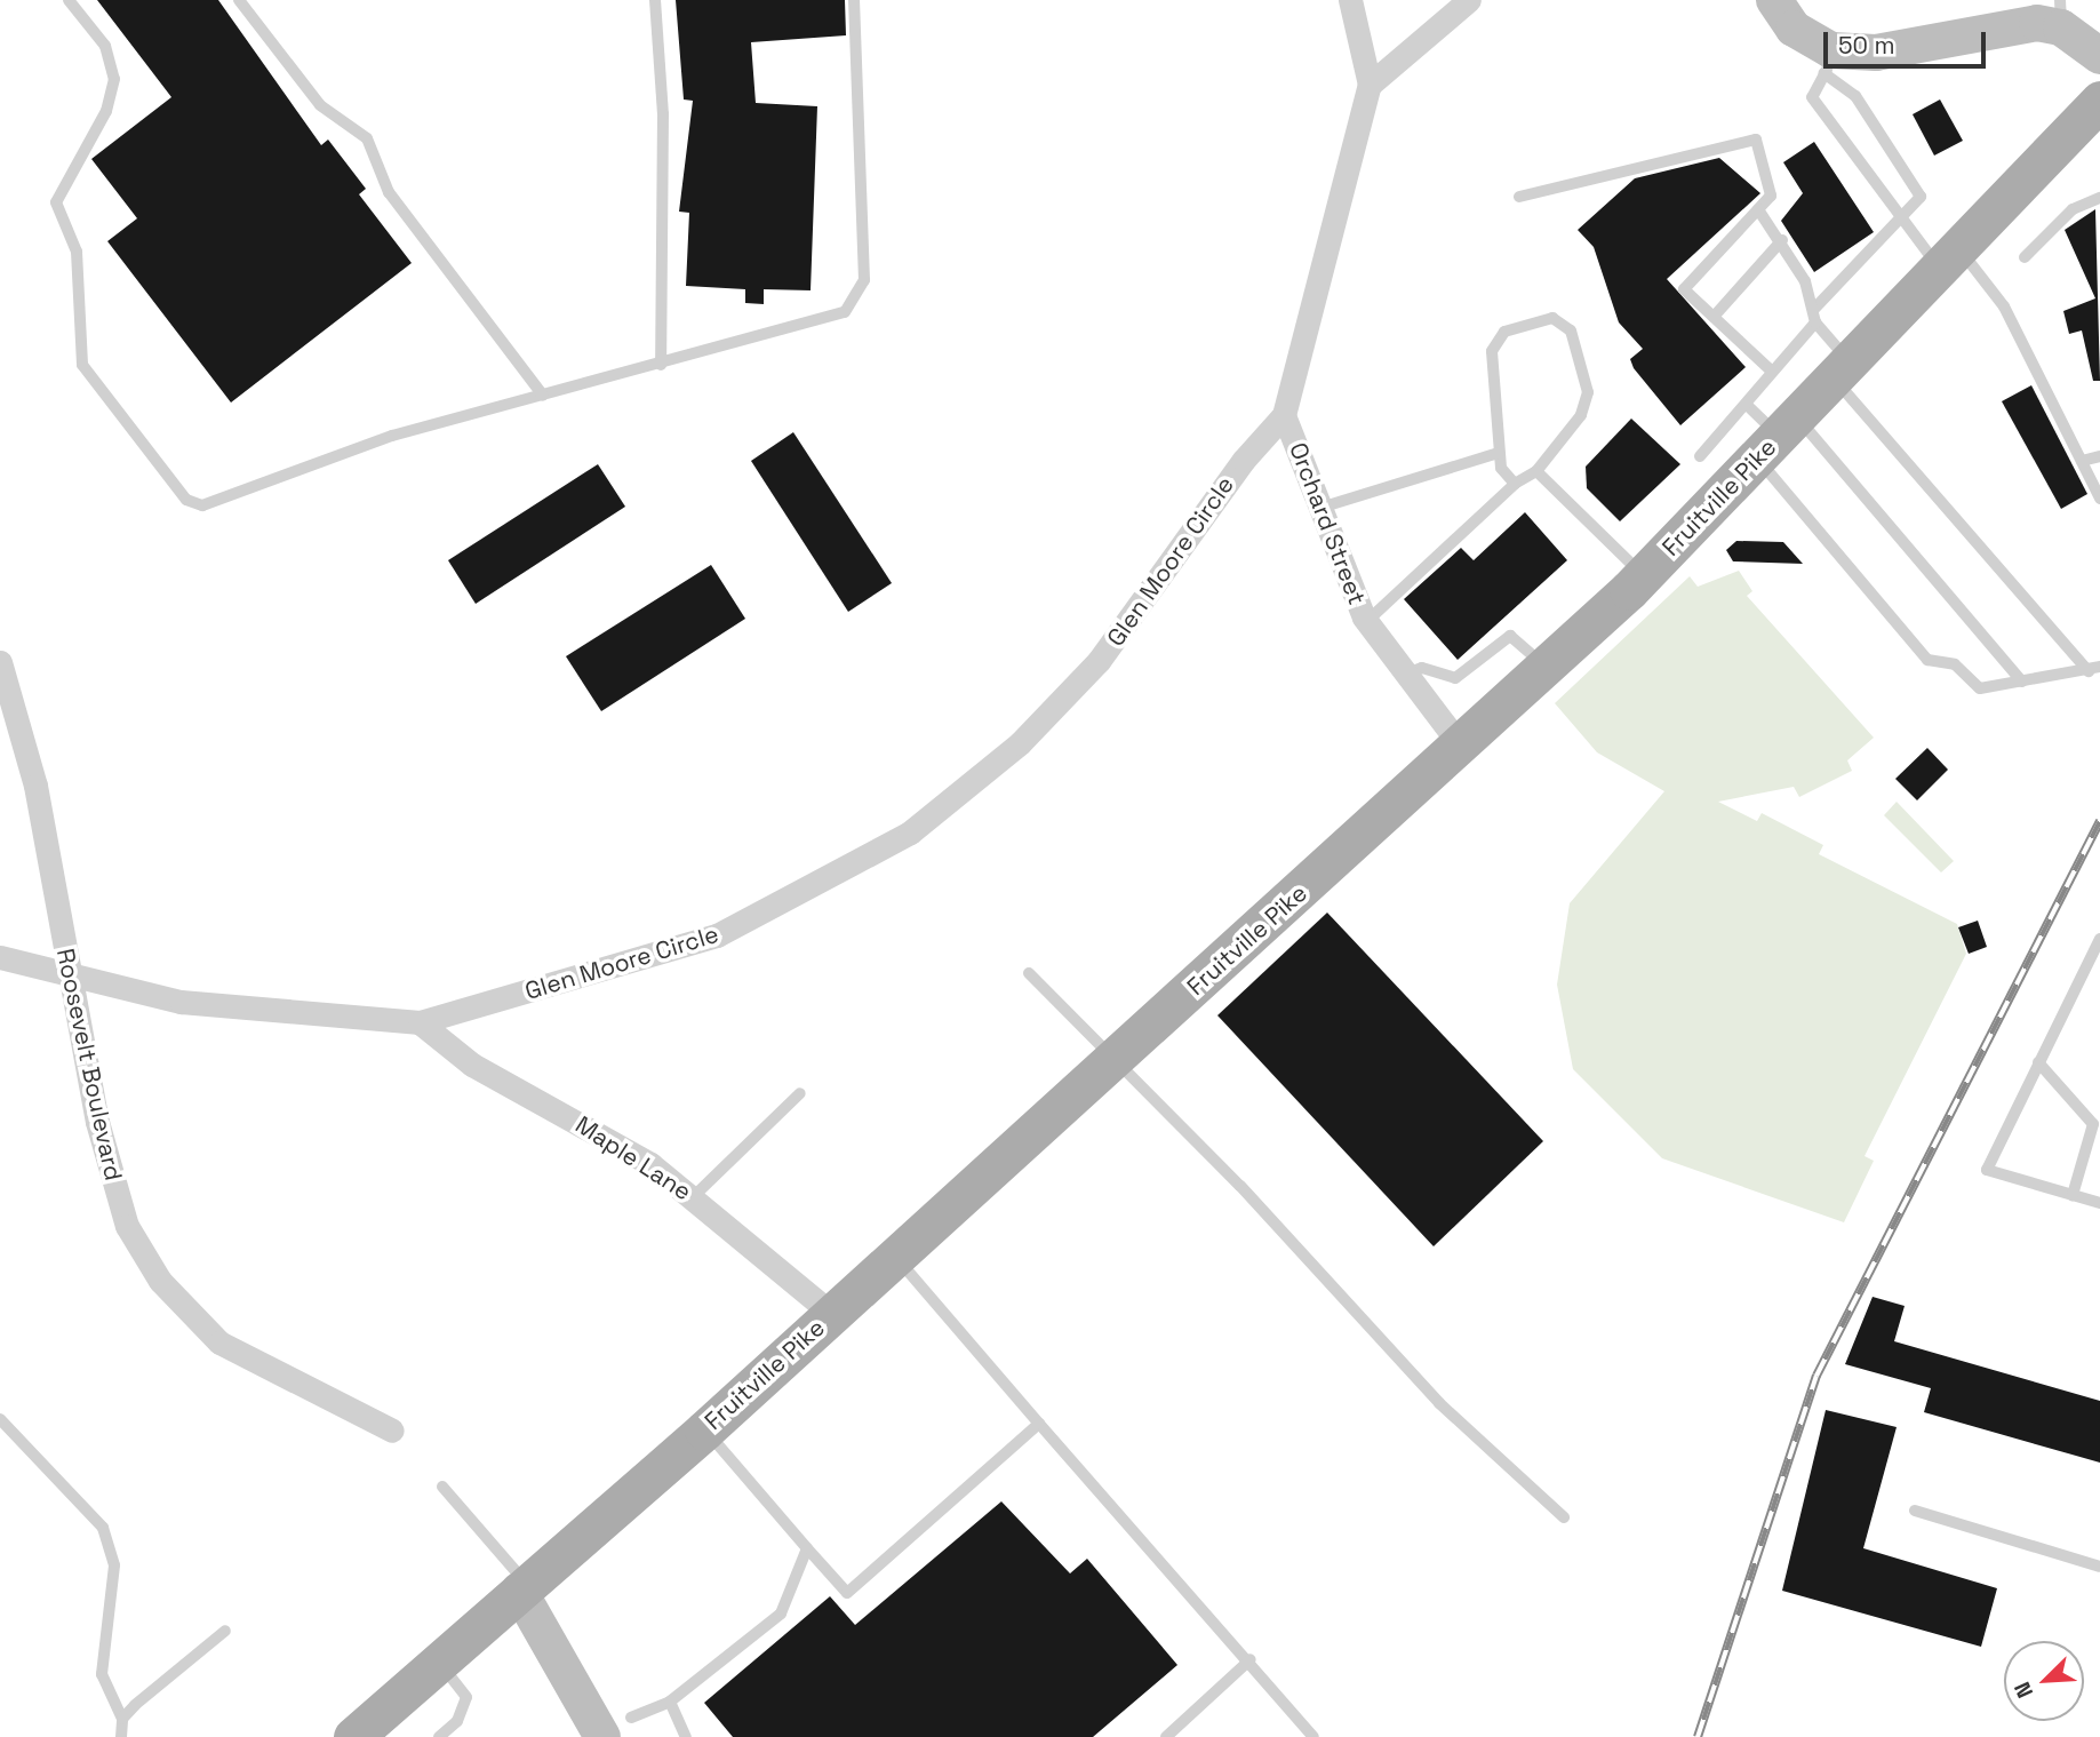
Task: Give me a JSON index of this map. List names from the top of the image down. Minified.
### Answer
{"streets":{"main road":["Fruitville Pike"],"street":["Orchard Street","Glen Moore Circle","Roosevelt Boulevard","Maple Lane"]},"crossings":[["Fruitville Pike","Orchard Street"],["Fruitville Pike","Maple Lane"],["Orchard Street","Glen Moore Circle"],["Glen Moore Circle","Roosevelt Boulevard"],["Glen Moore Circle","Maple Lane"]],"scale_bar":"50 m","north":"bottom left"}
